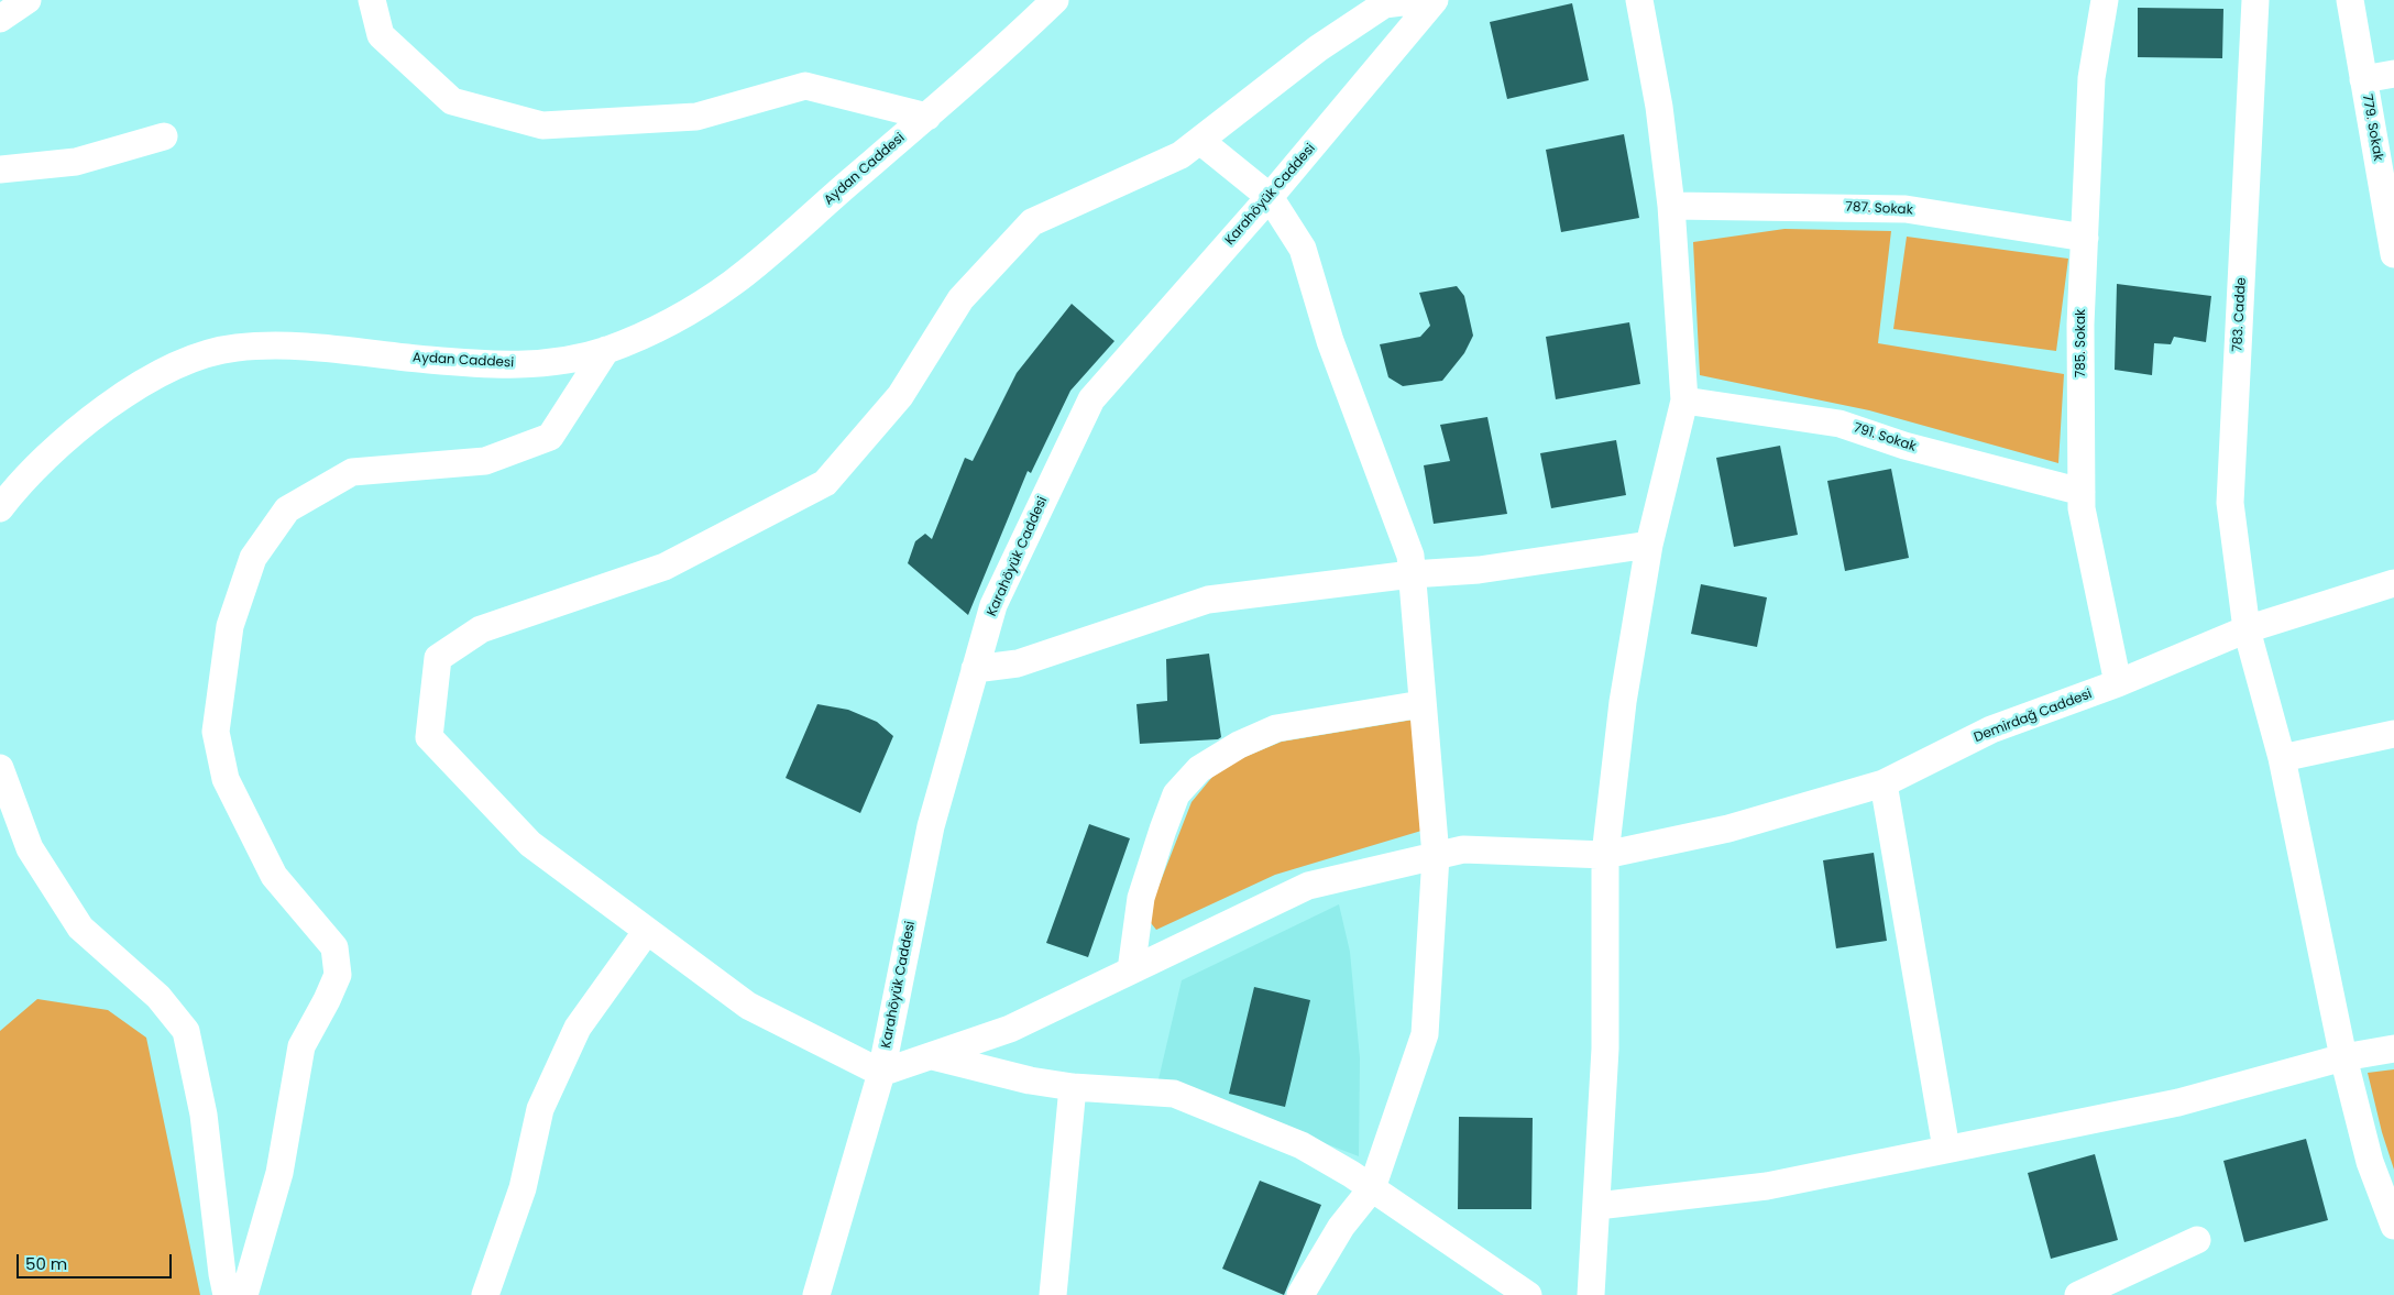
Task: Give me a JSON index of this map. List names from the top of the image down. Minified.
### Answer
{"streets":{"street":["779. Sokak","Aydan Caddesi","Karahöyük Caddesi","787. Sokak","783. Cadde","785. Sokak","791. Sokak","Demirdağ Caddesi"]},"crossings":[["Karahöyük Caddesi","Demirdağ Caddesi"],["787. Sokak","785. Sokak"],["783. Cadde","Demirdağ Caddesi"],["785. Sokak","791. Sokak"],["785. Sokak","Demirdağ Caddesi"]],"scale_bar":"50 m"}
